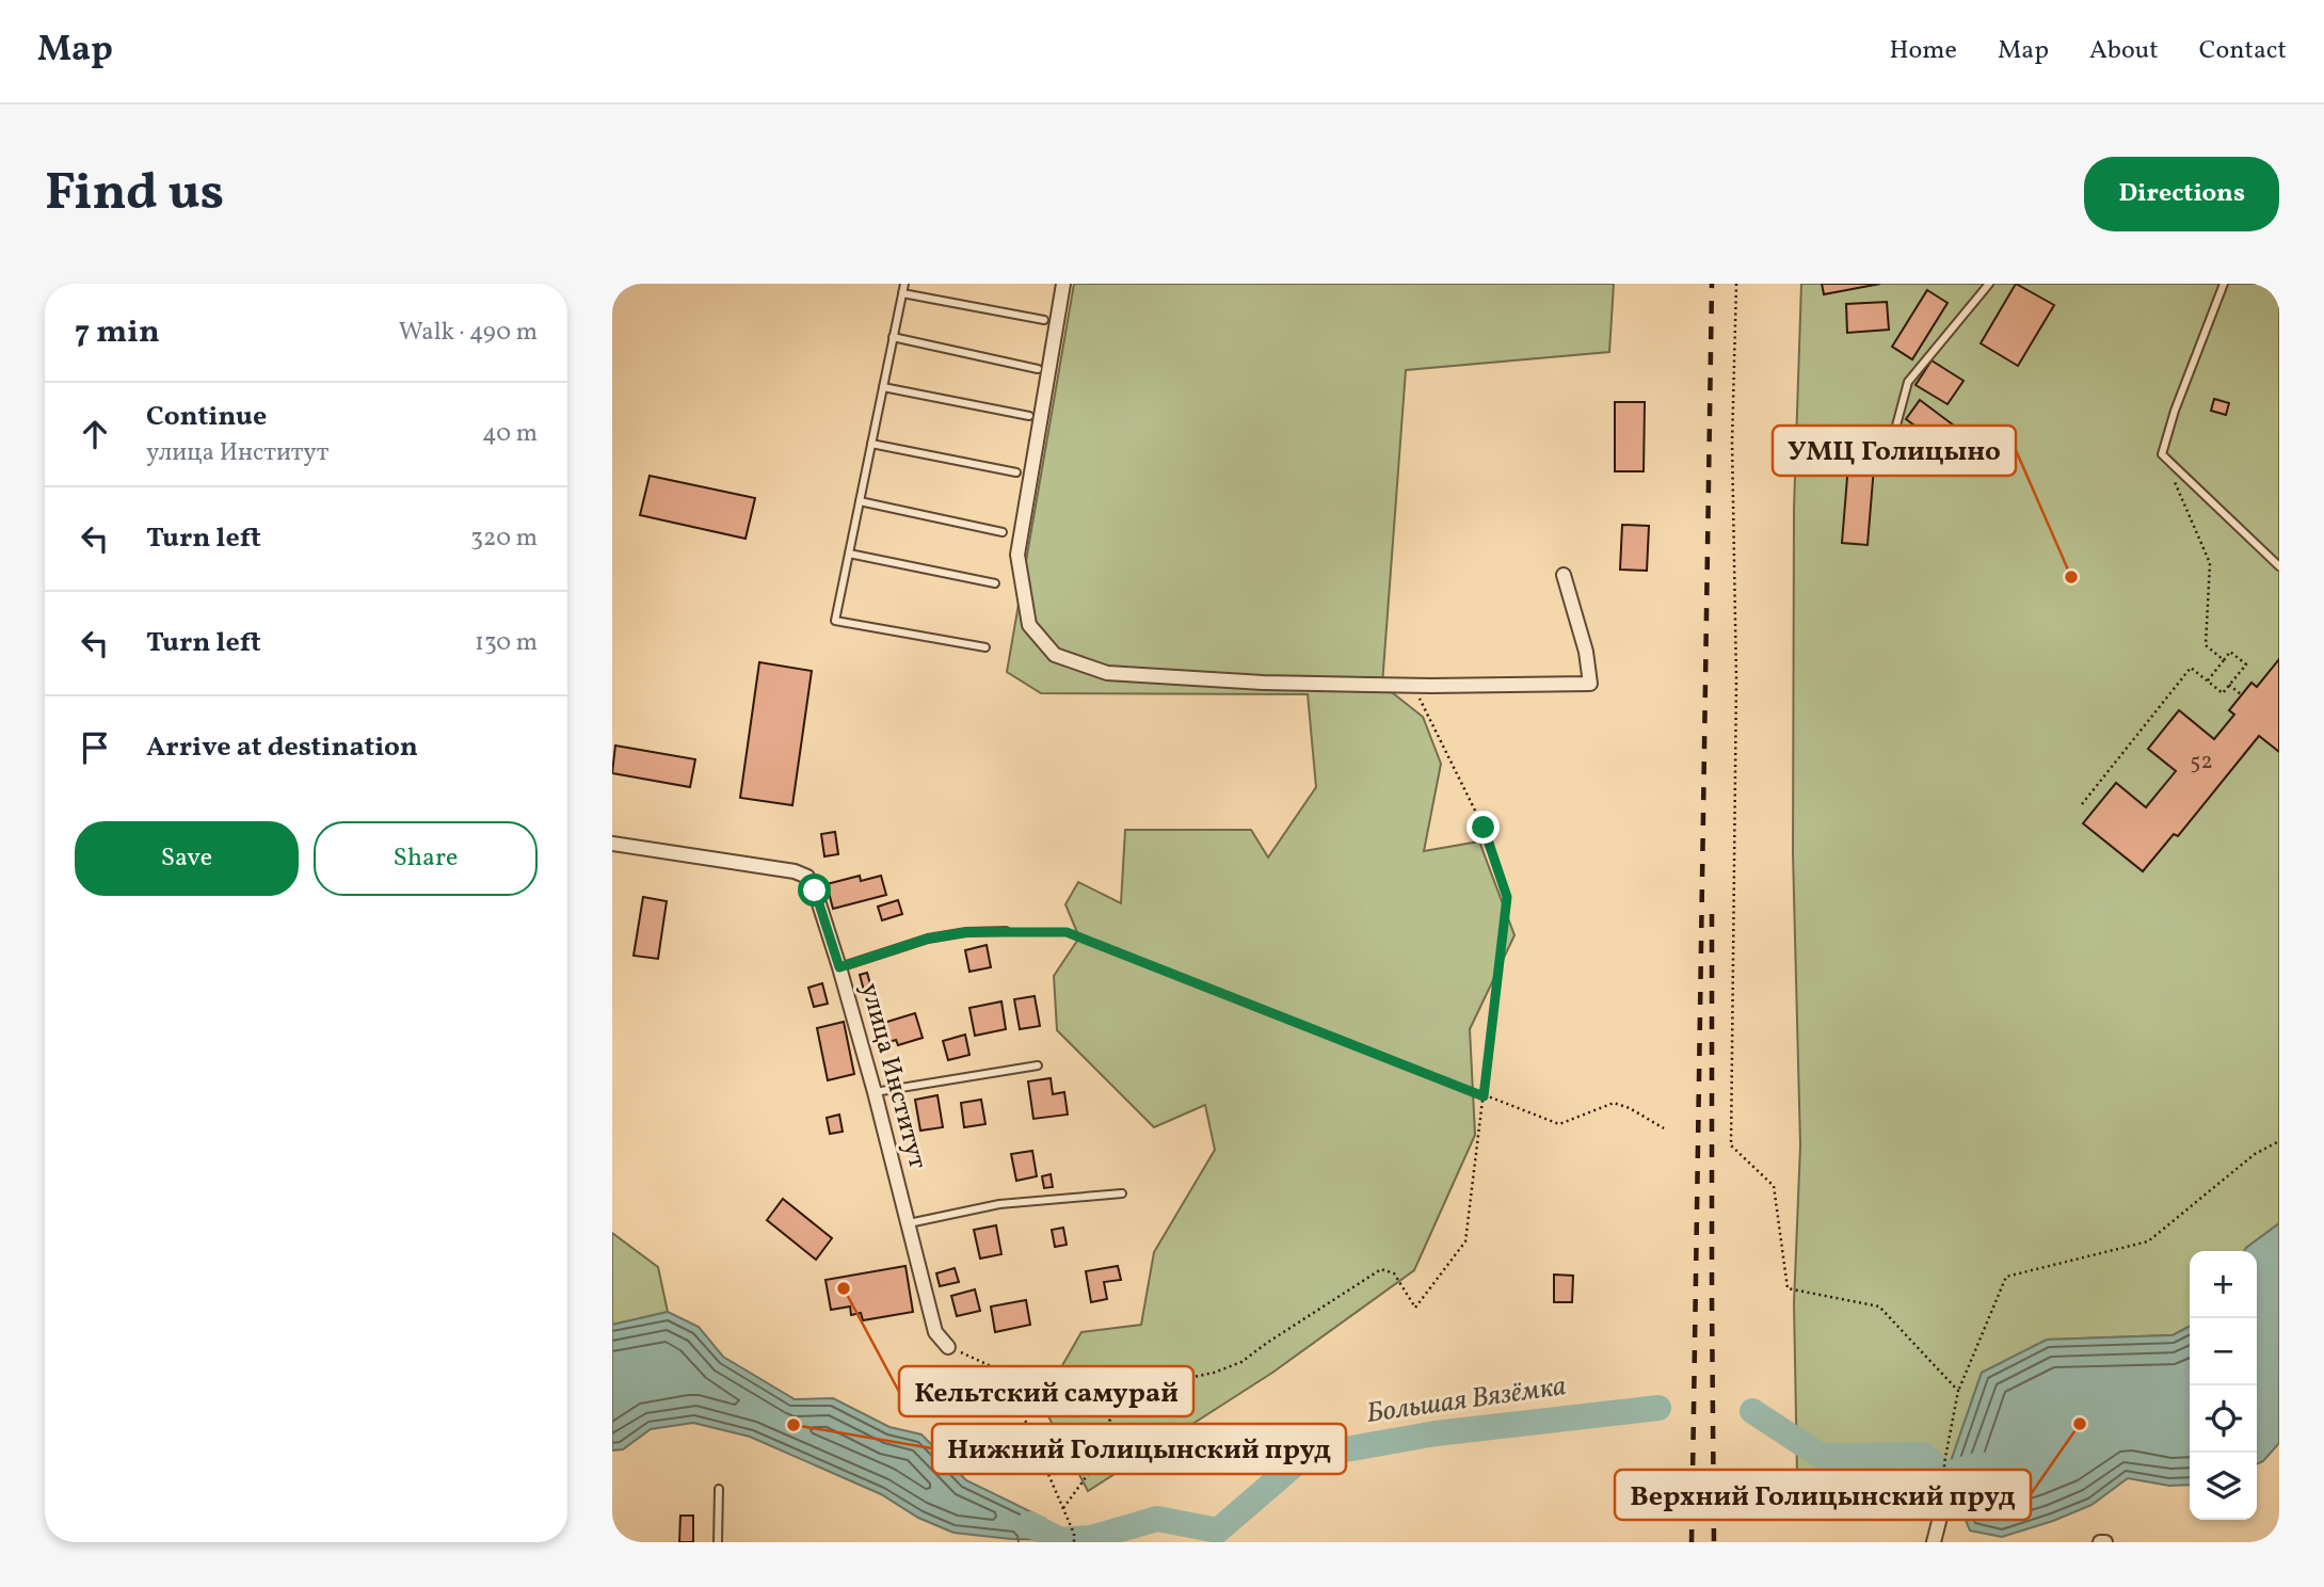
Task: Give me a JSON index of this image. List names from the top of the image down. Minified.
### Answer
{"streets":{"street":["улица Институт"]},"water":["Большая Вязёмка"],"places":["УМЦ Голицыно","Кельтский самурай","Верхний Голицынский пруд","Нижний Голицынский пруд"],"house_numbers":["52"],"page":{"header":"Map","nav":["Home","Map","About","Contact"],"buttons":["Directions",["Save","Share"]],"title":"Find us","heading":["7 min","Walk · 490 m"],"list":[["Continue","улица Институт","40 m"],["Turn left","320 m"],["Turn left","130 m"],"Arrive at destination"],"map_buttons":["+","−"]}}
